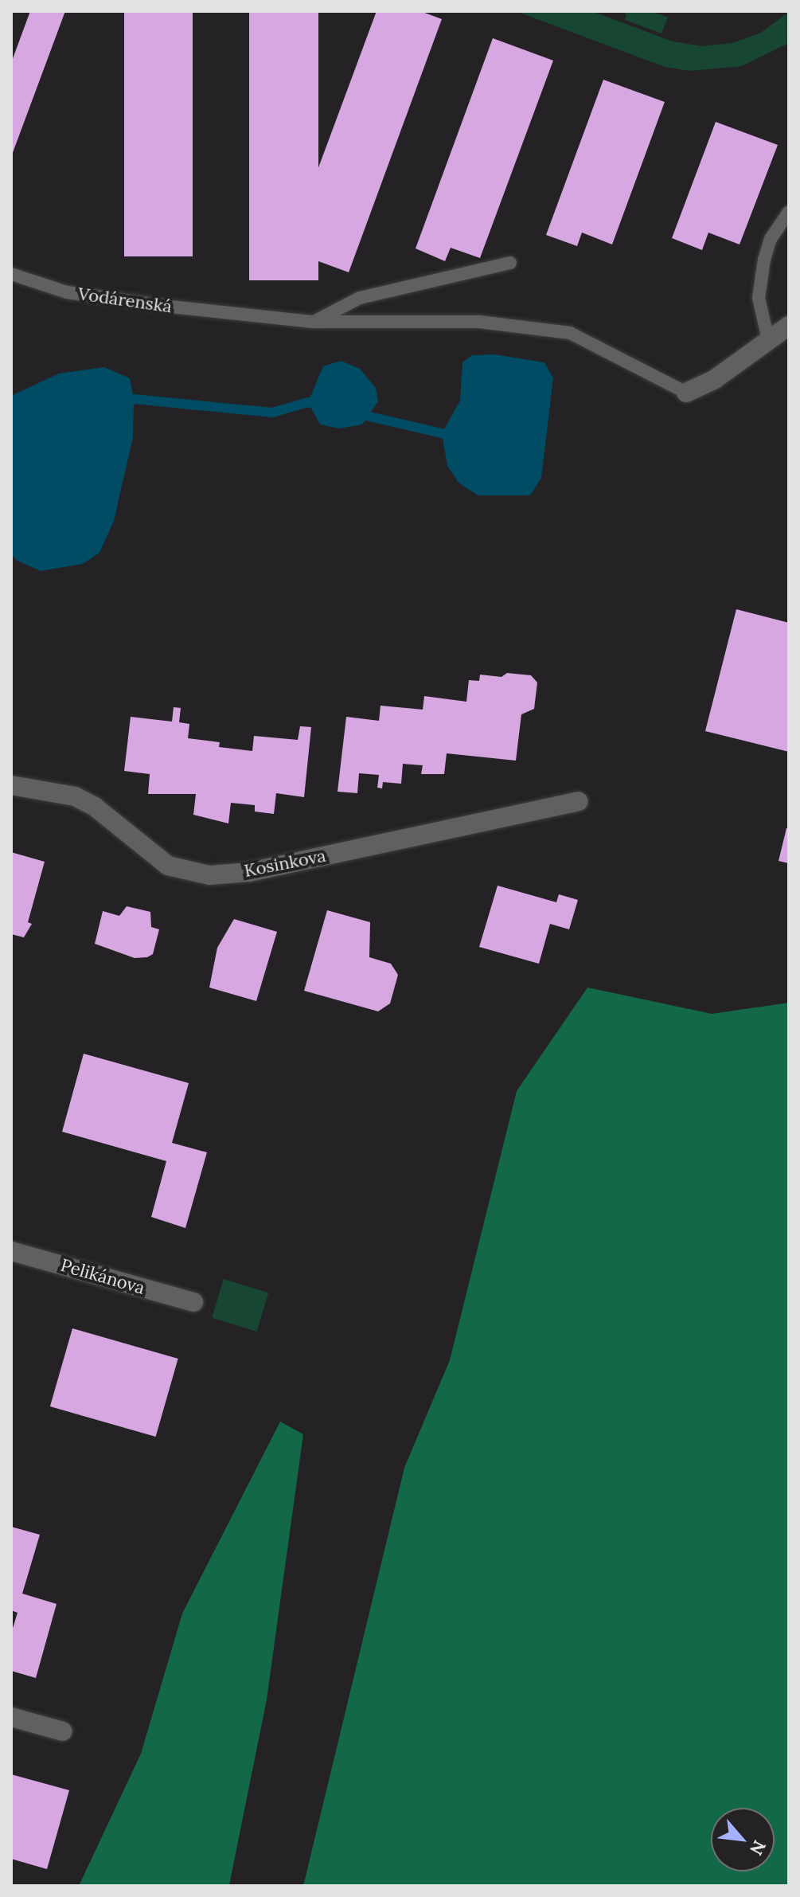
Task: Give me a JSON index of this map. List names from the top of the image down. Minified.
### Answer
{"streets":{"street":["Kosinkova","Pelikánova"],"lane":["Vodárenská"]},"north":"bottom right"}
